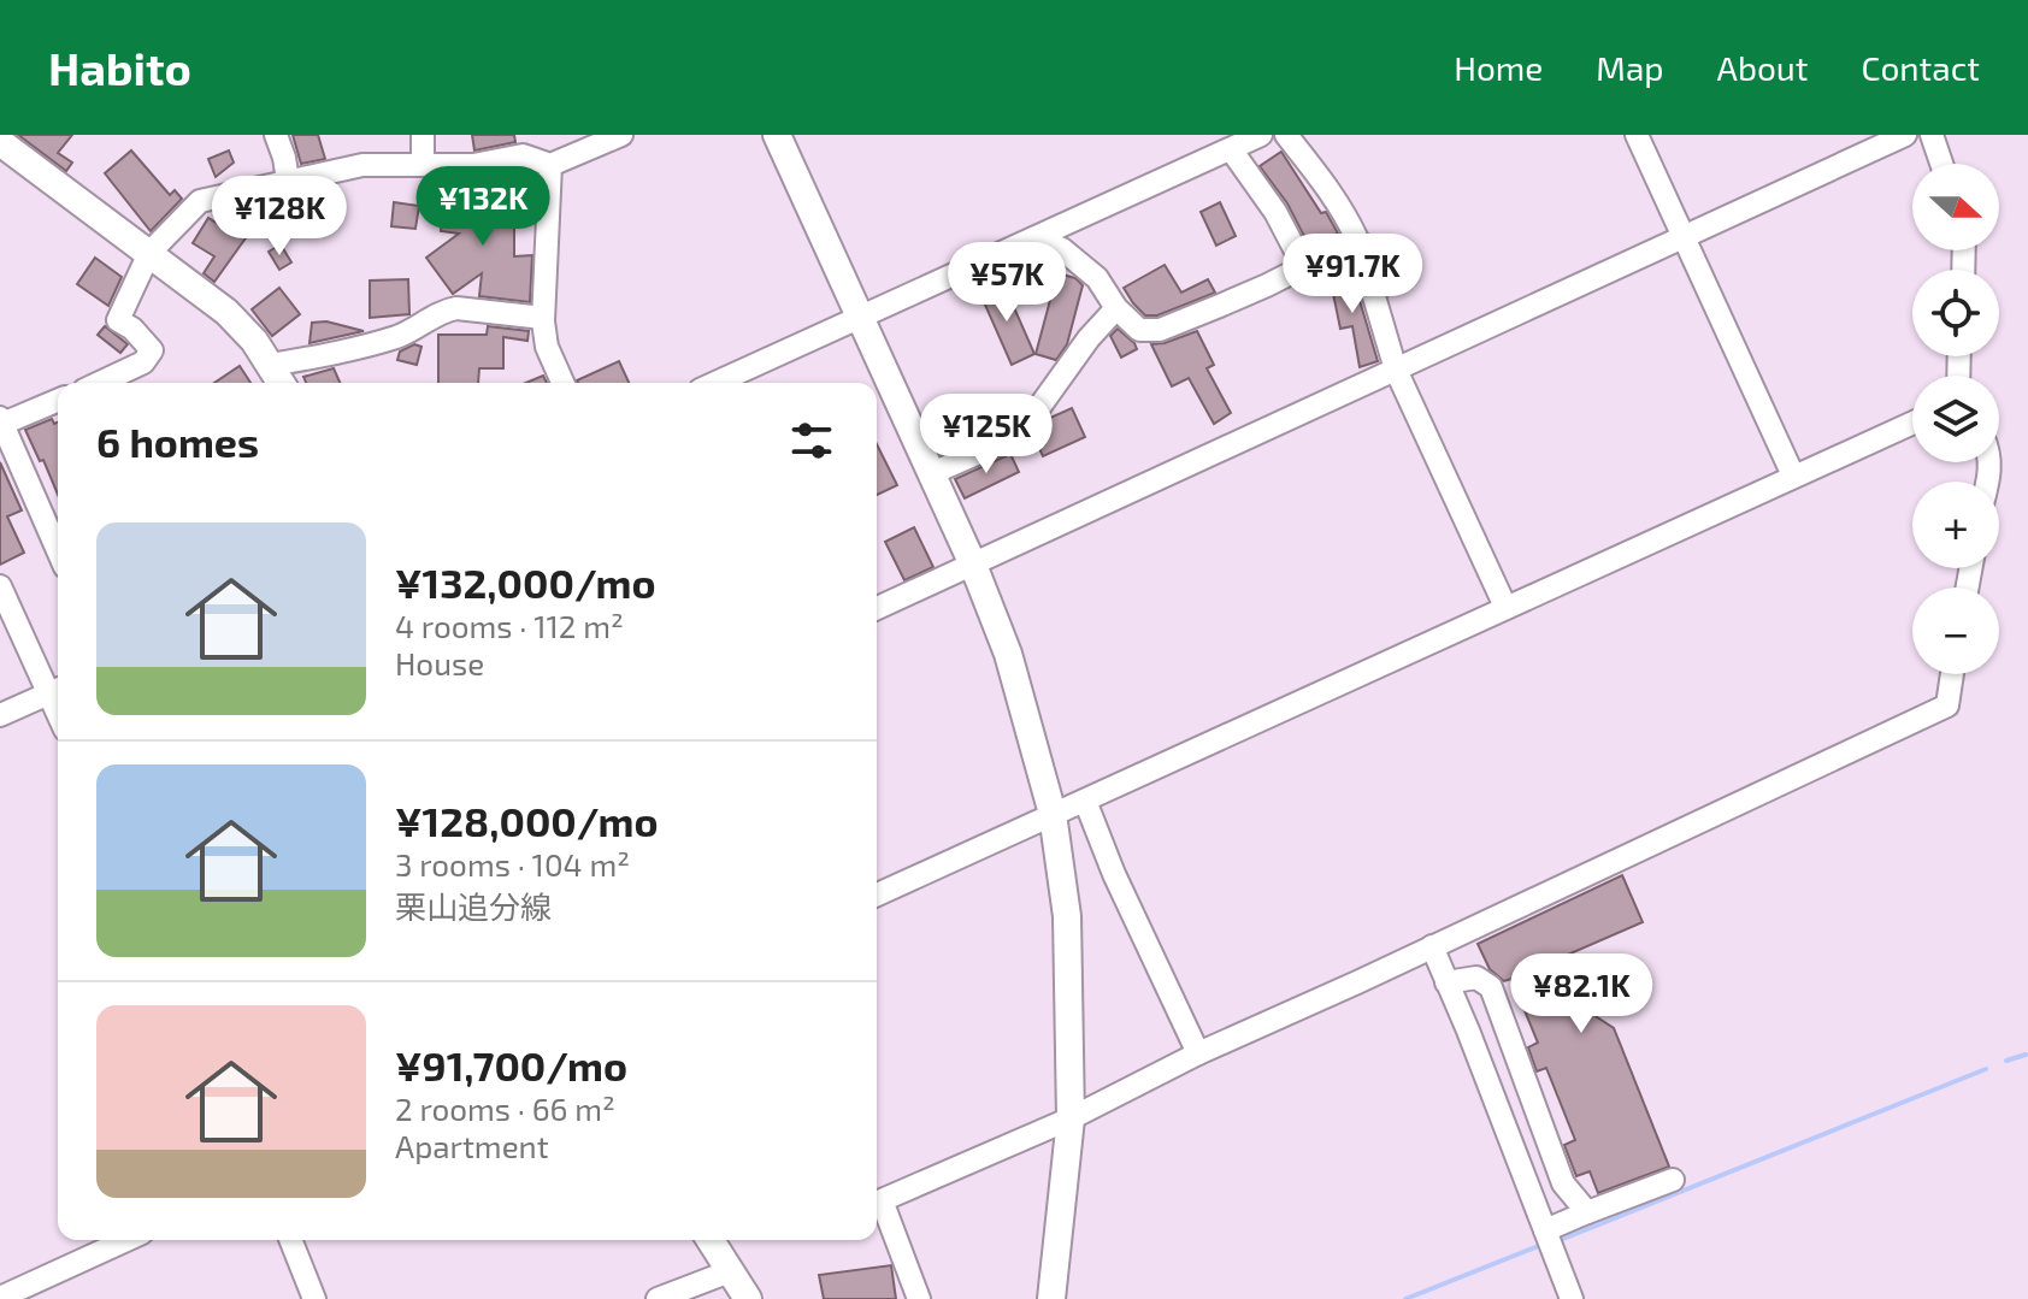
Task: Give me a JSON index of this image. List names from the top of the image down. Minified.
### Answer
{"north":"right","page":{"header":"Habito","nav":["Home","Map","About","Contact"],"map_buttons":["+","−"],"price":["¥132K","¥128K","¥91.7K","¥57K","¥125K","¥82.1K"],"heading":"6 homes","list":[{"name":"¥132,000/mo","note":"4 rooms · 112 m² · House"},{"name":"¥128,000/mo","note":"3 rooms · 104 m² · 栗山追分線"},{"name":"¥91,700/mo","note":"2 rooms · 66 m² · Apartment"}]}}
